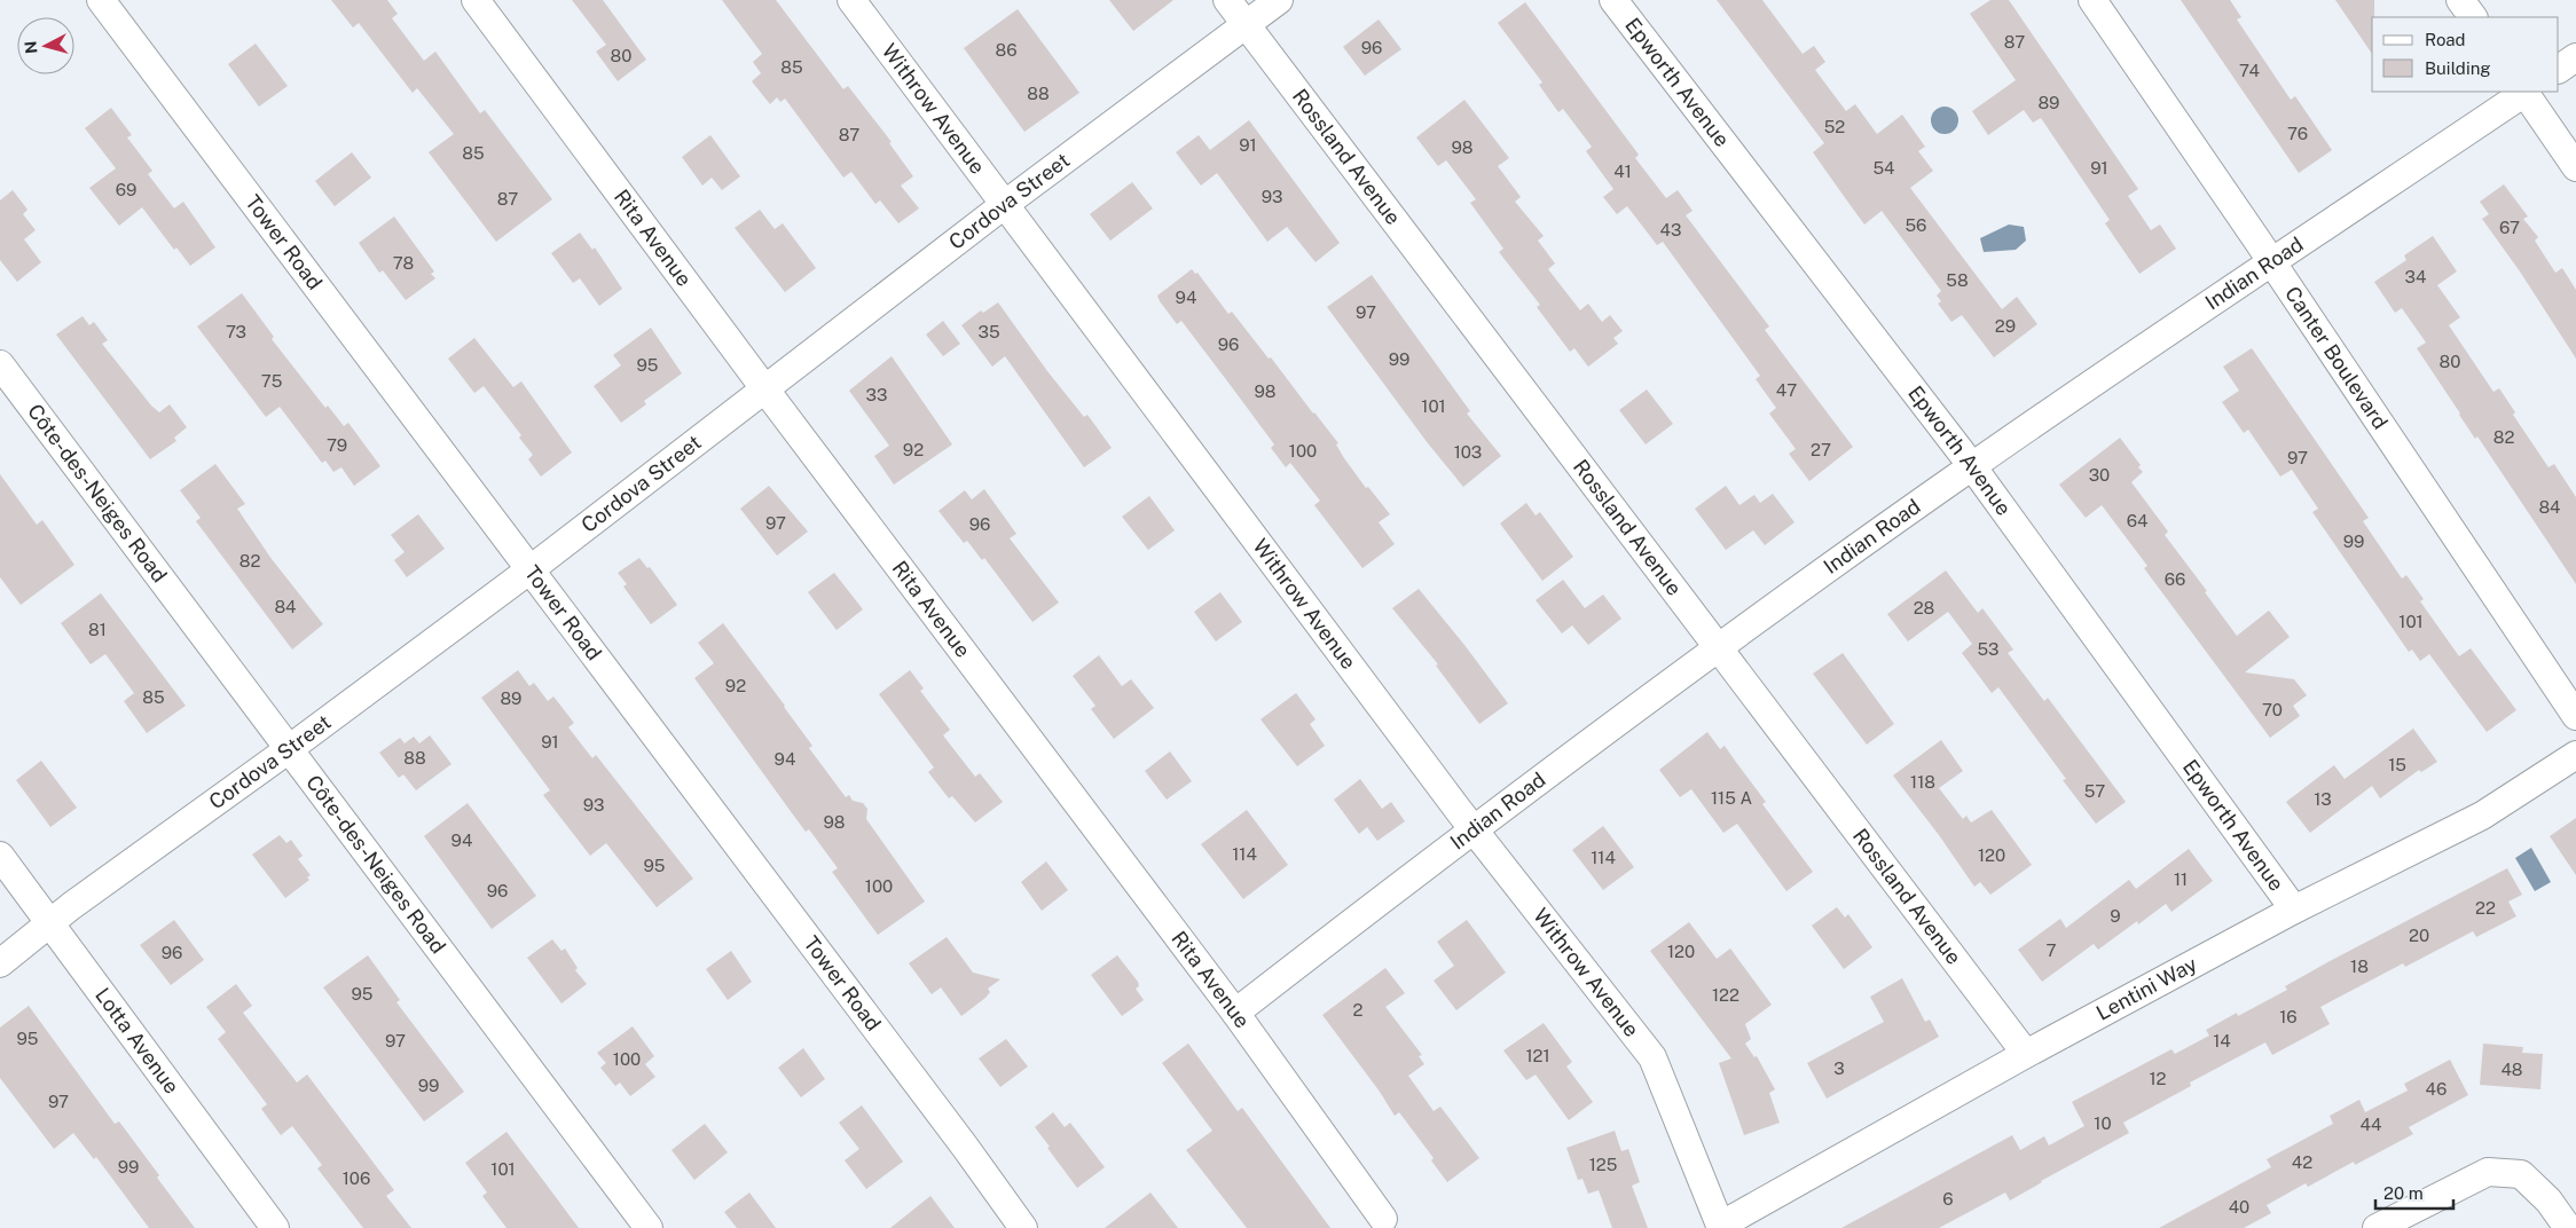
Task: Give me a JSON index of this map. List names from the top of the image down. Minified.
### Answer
{"streets":{"street":["Epworth Avenue","Withrow Avenue","Rossland Avenue","Cordova Street","Rita Avenue","Tower Road","Indian Road","Canter Boulevard","Côte-des-Neiges Road","Lentini Way","Lotta Avenue"]},"crossings":[["Epworth Avenue","Indian Road"],["Epworth Avenue","Lentini Way"],["Withrow Avenue","Cordova Street"],["Withrow Avenue","Indian Road"],["Withrow Avenue","Lentini Way"],["Rossland Avenue","Cordova Street"],["Rossland Avenue","Indian Road"],["Rossland Avenue","Lentini Way"],["Cordova Street","Rita Avenue"],["Cordova Street","Tower Road"],["Cordova Street","Côte-des-Neiges Road"],["Cordova Street","Lotta Avenue"],["Rita Avenue","Indian Road"],["Indian Road","Canter Boulevard"]],"house_numbers":["87","96","86","80","85","74","88","89","52","76","87","91","98","85","54","91","41","69","93","87","56","67","43","78","34","58","94","97","29","73","35","96","99","80","95","75","47","98","33","101","82","79","92","27","100","103","97","30","84","64","97","96","99","82","66","84","28","101","81","53","92","85","89","70","91","88","94","15","118","57","115 A","13","93","98","94","114","120","114","95","11","100","96","22","9","20","7","120","96","18","95","122","2","16","95","97","14","121","100","3","48","12","99","46","97","10","44","42","125","99","101","106","6","40"],"legend":["Road","Building"],"scale_bar":"20 m","north":"left"}
